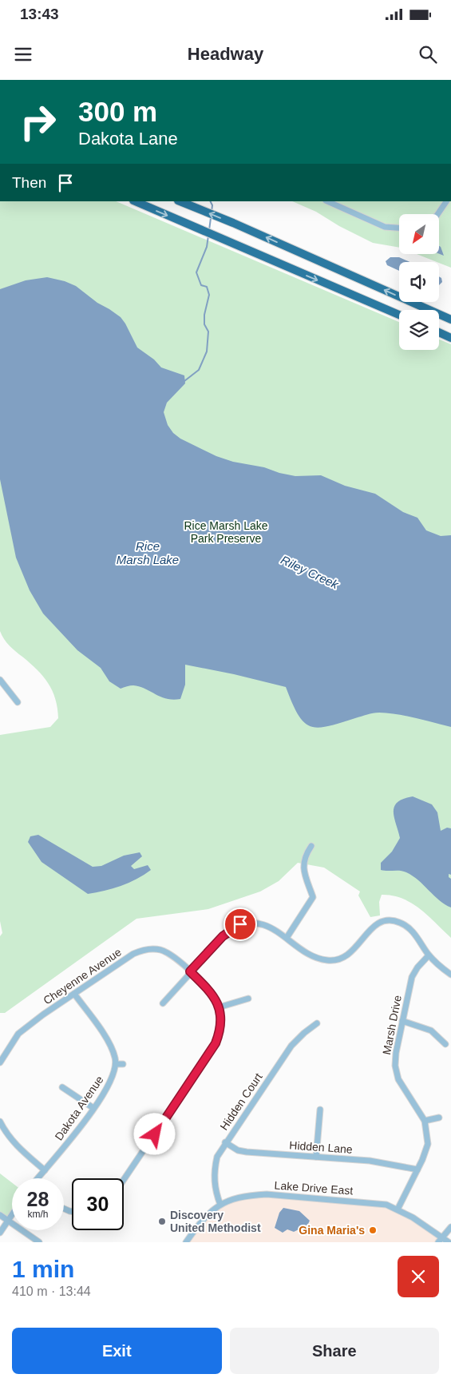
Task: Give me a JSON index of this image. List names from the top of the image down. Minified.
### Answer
{"streets":{"street":["Cheyenne Avenue","Marsh Drive","Hidden Court","Dakota Avenue","Hidden Lane","Lake Drive East"]},"crossings":[["Marsh Drive","Hidden Lane"],["Marsh Drive","Lake Drive East"],["Hidden Court","Hidden Lane"],["Hidden Court","Lake Drive East"]],"water":["Rice Marsh Lake","Riley Creek"],"parks":["Rice Marsh Lake Park Preserve"],"places":["Discovery United Methodist","Gina Maria's"],"north":"bottom left","page":{"status":"13:43","header":"Headway","turn":["300 m","Dakota Lane"],"then":"Then","speed":"28 km/h","limit":"30","heading":["1 min","410 m · 13:44"],"buttons":["Exit","Share"]}}
